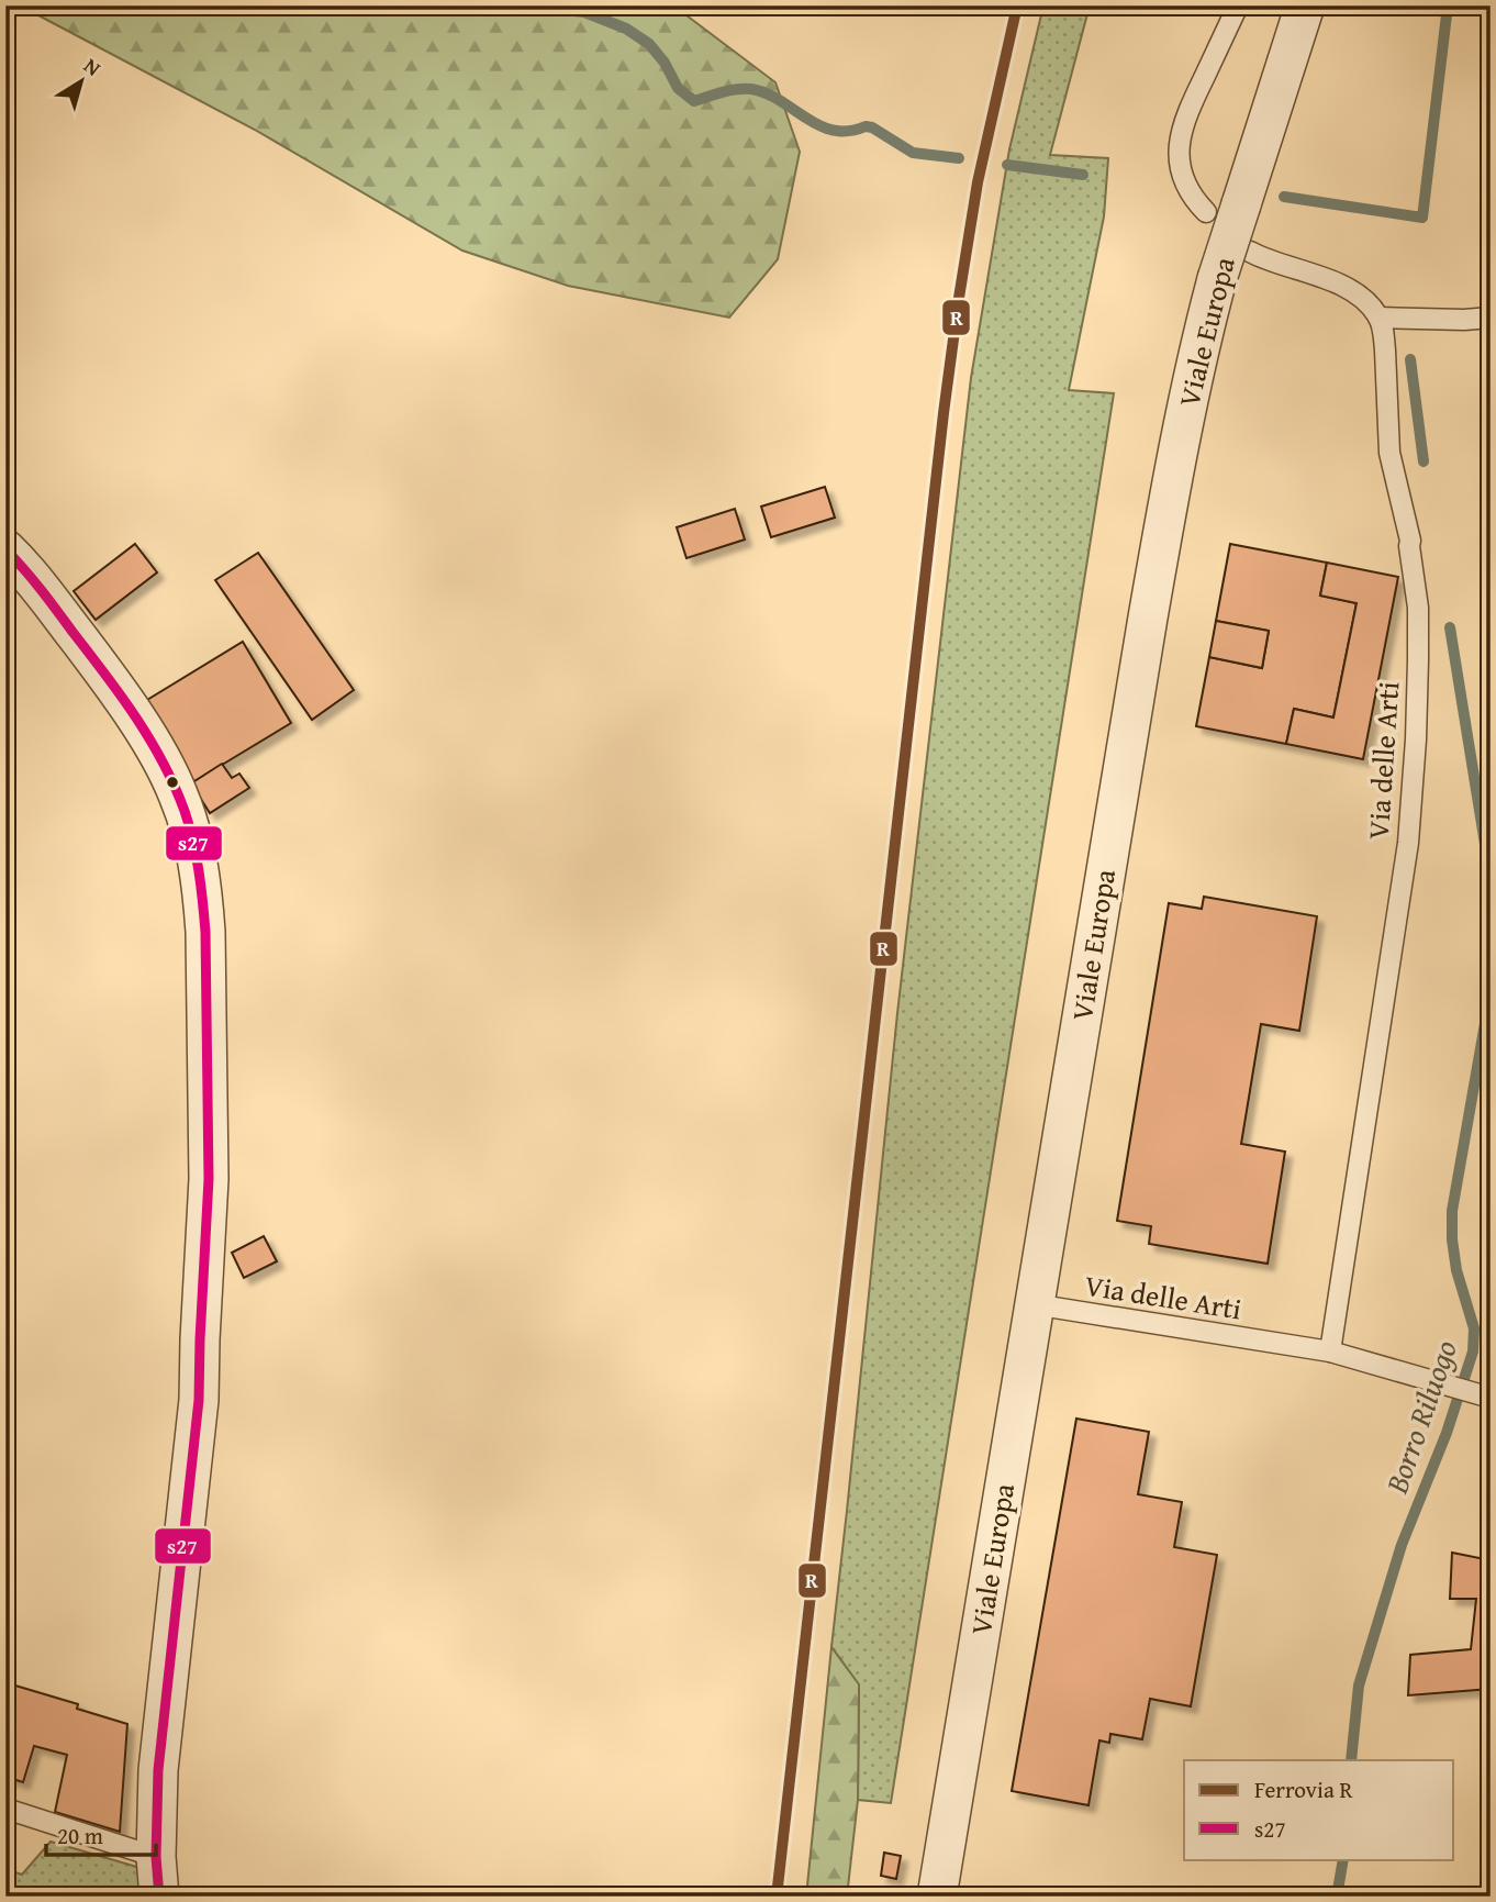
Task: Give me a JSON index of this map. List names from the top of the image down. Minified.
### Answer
{"streets":{"street":["Viale Europa"],"lane":["Via delle Arti"]},"crossings":[["Viale Europa","Via delle Arti"]],"water":["Borro Riluogo"],"lines":["rail line R","transit line s27"],"legend":["Ferrovia R","s27"],"scale_bar":"20 m","north":"top right"}
